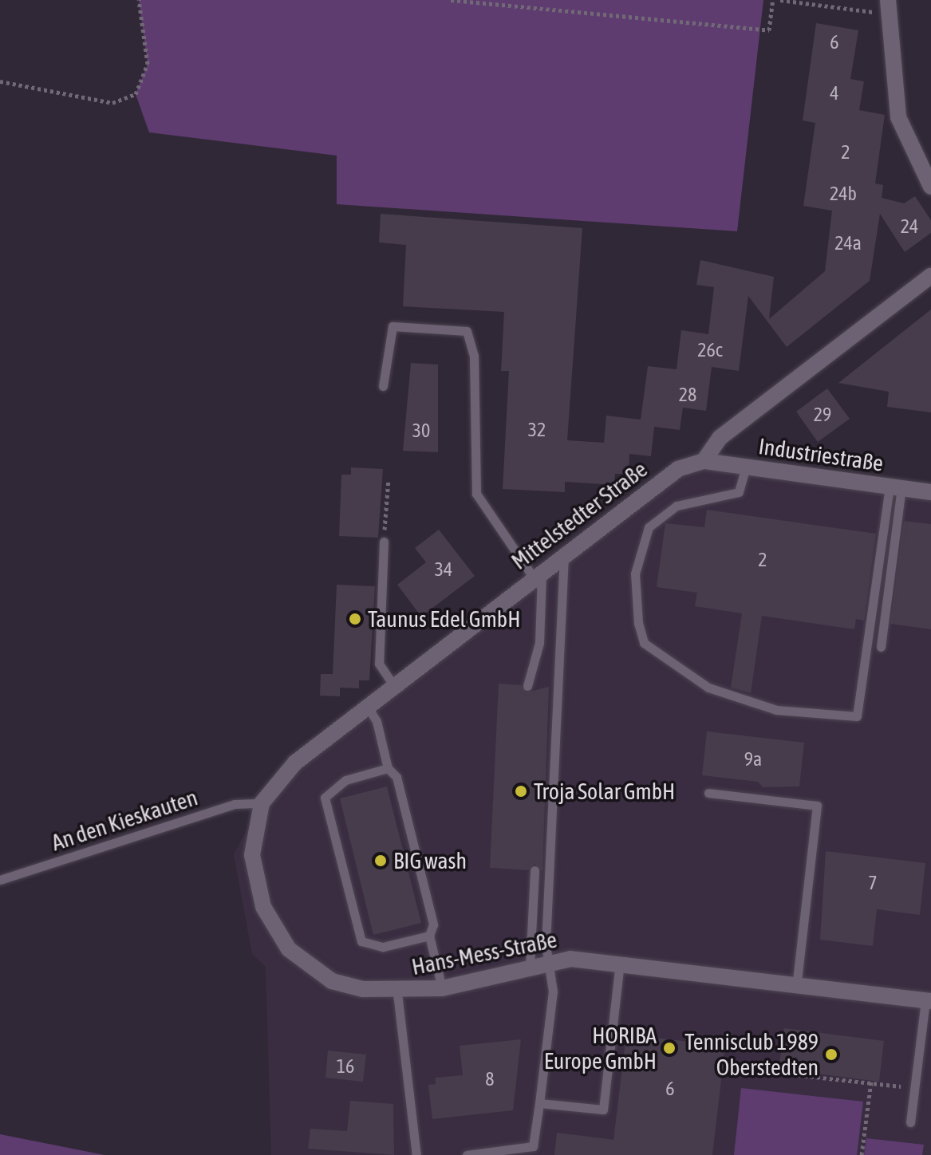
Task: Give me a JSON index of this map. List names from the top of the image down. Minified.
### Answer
{"streets":{"street":["Industriestraße","Mittelstedter Straße","Hans-Mess-Straße"],"lane":["An den Kieskauten"]},"crossings":[["Industriestraße","Mittelstedter Straße"],["Mittelstedter Straße","An den Kieskauten"],["Mittelstedter Straße","Hans-Mess-Straße"],["An den Kieskauten","Hans-Mess-Straße"]],"places":["Taunus Edel GmbH","Troja Solar GmbH","BIG wash","HORIBA Europe GmbH","Tennisclub 1989 Oberstedten"],"house_numbers":["6","4","2","24b","24","24a","26c","28","29","32","30","2","34","9a","7","16","8","6"]}
